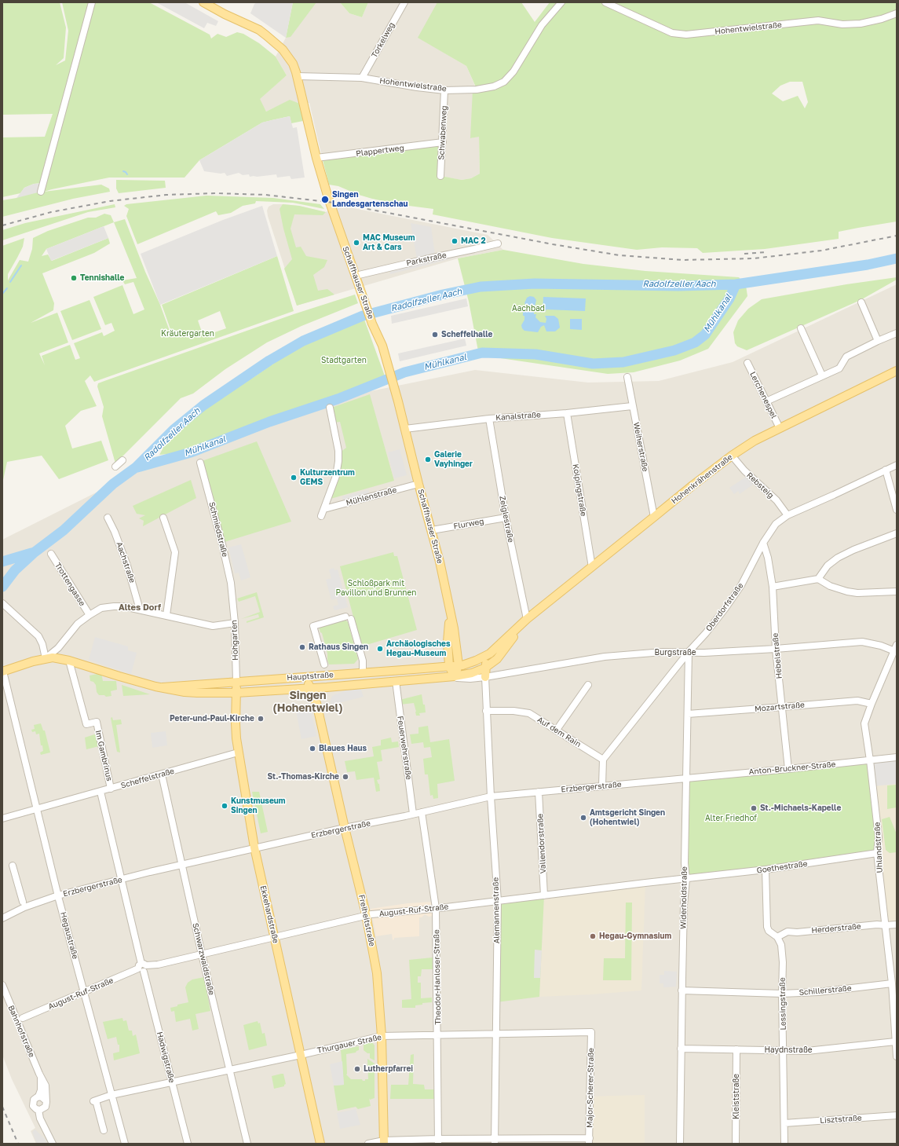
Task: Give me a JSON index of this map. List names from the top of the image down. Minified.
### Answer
{"streets":{"main road":["Schaffhauser Straße","Hohenkrähenstraße","Hauptstraße","Ekkehardstraße","Freiheitstraße"],"street":["Hohentwielstraße","Torkelweg","Schwabenweg","Plappertweg","Parkstraße","Lerchenespel","Kanalstraße","Weiherstraße","Rebsteig","Kolpingstraße","Mühlenstraße","Zelglestraße","Flurweg","Schmiedstraße","Aachstraße","Trottengasse","Oberdorfstraße","Hohgarten","Burgstraße","Hebelstraße","Mozartstraße","Auf dem Rain","Feuerwehrstraße","Im Gambrinus","Anton-Bruckner-Straße","Scheffelstraße","Erzbergerstraße","Vallendorstraße","Uhlandstraße","Goethestraße","Widerholdstraße","August-Ruf-Straße","Alemannenstraße","Herderstraße","Hegaustraße","Schwarzwaldstraße","Theodor-Hanloser-Straße","Schillerstraße","Lessingstraße","Bahnhofstraße","Thurgauer Straße","Haydnstraße","Hadwigstraße","Major-Scherer-Straße","Kleiststraße","Lisztstraße"]},"crossings":[["Hohentwielstraße","Torkelweg"],["Hohentwielstraße","Schwabenweg"],["Hohentwielstraße","Schaffhauser Straße"],["Schwabenweg","Plappertweg"],["Plappertweg","Schaffhauser Straße"],["Parkstraße","Schaffhauser Straße"],["Schaffhauser Straße","Kanalstraße"],["Schaffhauser Straße","Hohenkrähenstraße"],["Schaffhauser Straße","Mühlenstraße"],["Schaffhauser Straße","Flurweg"],["Schaffhauser Straße","Burgstraße"],["Schaffhauser Straße","Hauptstraße"],["Lerchenespel","Hohenkrähenstraße"],["Kanalstraße","Weiherstraße"],["Kanalstraße","Kolpingstraße"],["Kanalstraße","Zelglestraße"],["Weiherstraße","Hohenkrähenstraße"],["Hohenkrähenstraße","Rebsteig"],["Hohenkrähenstraße","Kolpingstraße"],["Hohenkrähenstraße","Zelglestraße"],["Hohenkrähenstraße","Burgstraße"],["Hohenkrähenstraße","Hauptstraße"],["Rebsteig","Oberdorfstraße"],["Zelglestraße","Flurweg"],["Schmiedstraße","Hohgarten"],["Oberdorfstraße","Burgstraße"],["Oberdorfstraße","Hebelstraße"],["Oberdorfstraße","Auf dem Rain"],["Oberdorfstraße","Widerholdstraße"],["Hohgarten","Hauptstraße"],["Hohgarten","Ekkehardstraße"],["Burgstraße","Hebelstraße"],["Burgstraße","Hauptstraße"],["Burgstraße","Uhlandstraße"],["Burgstraße","Widerholdstraße"],["Burgstraße","Alemannenstraße"],["Hebelstraße","Mozartstraße"],["Hebelstraße","Anton-Bruckner-Straße"],["Hauptstraße","Feuerwehrstraße"],["Hauptstraße","Im Gambrinus"],["Hauptstraße","Ekkehardstraße"],["Hauptstraße","Freiheitstraße"],["Hauptstraße","Hegaustraße"],["Mozartstraße","Uhlandstraße"],["Mozartstraße","Widerholdstraße"],["Auf dem Rain","Alemannenstraße"],["Feuerwehrstraße","Erzbergerstraße"],["Im Gambrinus","Scheffelstraße"],["Anton-Bruckner-Straße","Erzbergerstraße"],["Anton-Bruckner-Straße","Uhlandstraße"],["Anton-Bruckner-Straße","Widerholdstraße"],["Scheffelstraße","Ekkehardstraße"],["Scheffelstraße","Hegaustraße"],["Scheffelstraße","Schwarzwaldstraße"],["Scheffelstraße","Hadwigstraße"],["Erzbergerstraße","Vallendorstraße"],["Erzbergerstraße","Widerholdstraße"],["Erzbergerstraße","Alemannenstraße"],["Erzbergerstraße","Ekkehardstraße"],["Erzbergerstraße","Freiheitstraße"],["Erzbergerstraße","Hegaustraße"],["Erzbergerstraße","Schwarzwaldstraße"],["Erzbergerstraße","Theodor-Hanloser-Straße"],["Erzbergerstraße","Hadwigstraße"],["Vallendorstraße","August-Ruf-Straße"],["Uhlandstraße","Goethestraße"],["Uhlandstraße","Herderstraße"],["Uhlandstraße","Schillerstraße"],["Uhlandstraße","Haydnstraße"],["Goethestraße","Widerholdstraße"],["Goethestraße","August-Ruf-Straße"],["Goethestraße","Lessingstraße"],["Widerholdstraße","August-Ruf-Straße"],["Widerholdstraße","Schillerstraße"],["Widerholdstraße","Haydnstraße"],["August-Ruf-Straße","Alemannenstraße"],["August-Ruf-Straße","Ekkehardstraße"],["August-Ruf-Straße","Freiheitstraße"],["August-Ruf-Straße","Hegaustraße"],["August-Ruf-Straße","Schwarzwaldstraße"],["August-Ruf-Straße","Theodor-Hanloser-Straße"],["August-Ruf-Straße","Hadwigstraße"],["Alemannenstraße","Thurgauer Straße"],["Ekkehardstraße","Thurgauer Straße"],["Freiheitstraße","Thurgauer Straße"],["Herderstraße","Lessingstraße"],["Hegaustraße","Thurgauer Straße"],["Schwarzwaldstraße","Thurgauer Straße"],["Theodor-Hanloser-Straße","Thurgauer Straße"],["Schillerstraße","Lessingstraße"],["Lessingstraße","Haydnstraße"],["Lessingstraße","Lisztstraße"],["Thurgauer Straße","Hadwigstraße"],["Thurgauer Straße","Major-Scherer-Straße"],["Haydnstraße","Kleiststraße"]],"districts":["Altes Dorf","Singen (Hohentwiel)"],"water":["Radolfzeller Aach","Mühlkanal"],"parks":["Aachbad","Kräutergarten","Stadtgarten","Schloßpark mit Pavillon und Brunnen","Alter Friedhof"],"places":["Singen Landesgartenschau","MAC 2","MAC Museum Art & Cars","Tennishalle","Scheffelhalle","Galerie Vayhinger","Kulturzentrum GEMS","Rathaus Singen","Archäologisches Hegau-Museum","Peter-und-Paul-Kirche","Blaues Haus","St.-Thomas-Kirche","Kunstmuseum Singen","St.-Michaels-Kapelle","Amtsgericht Singen (Hohentwiel)","Hegau-Gymnasium","Lutherpfarrei"]}
